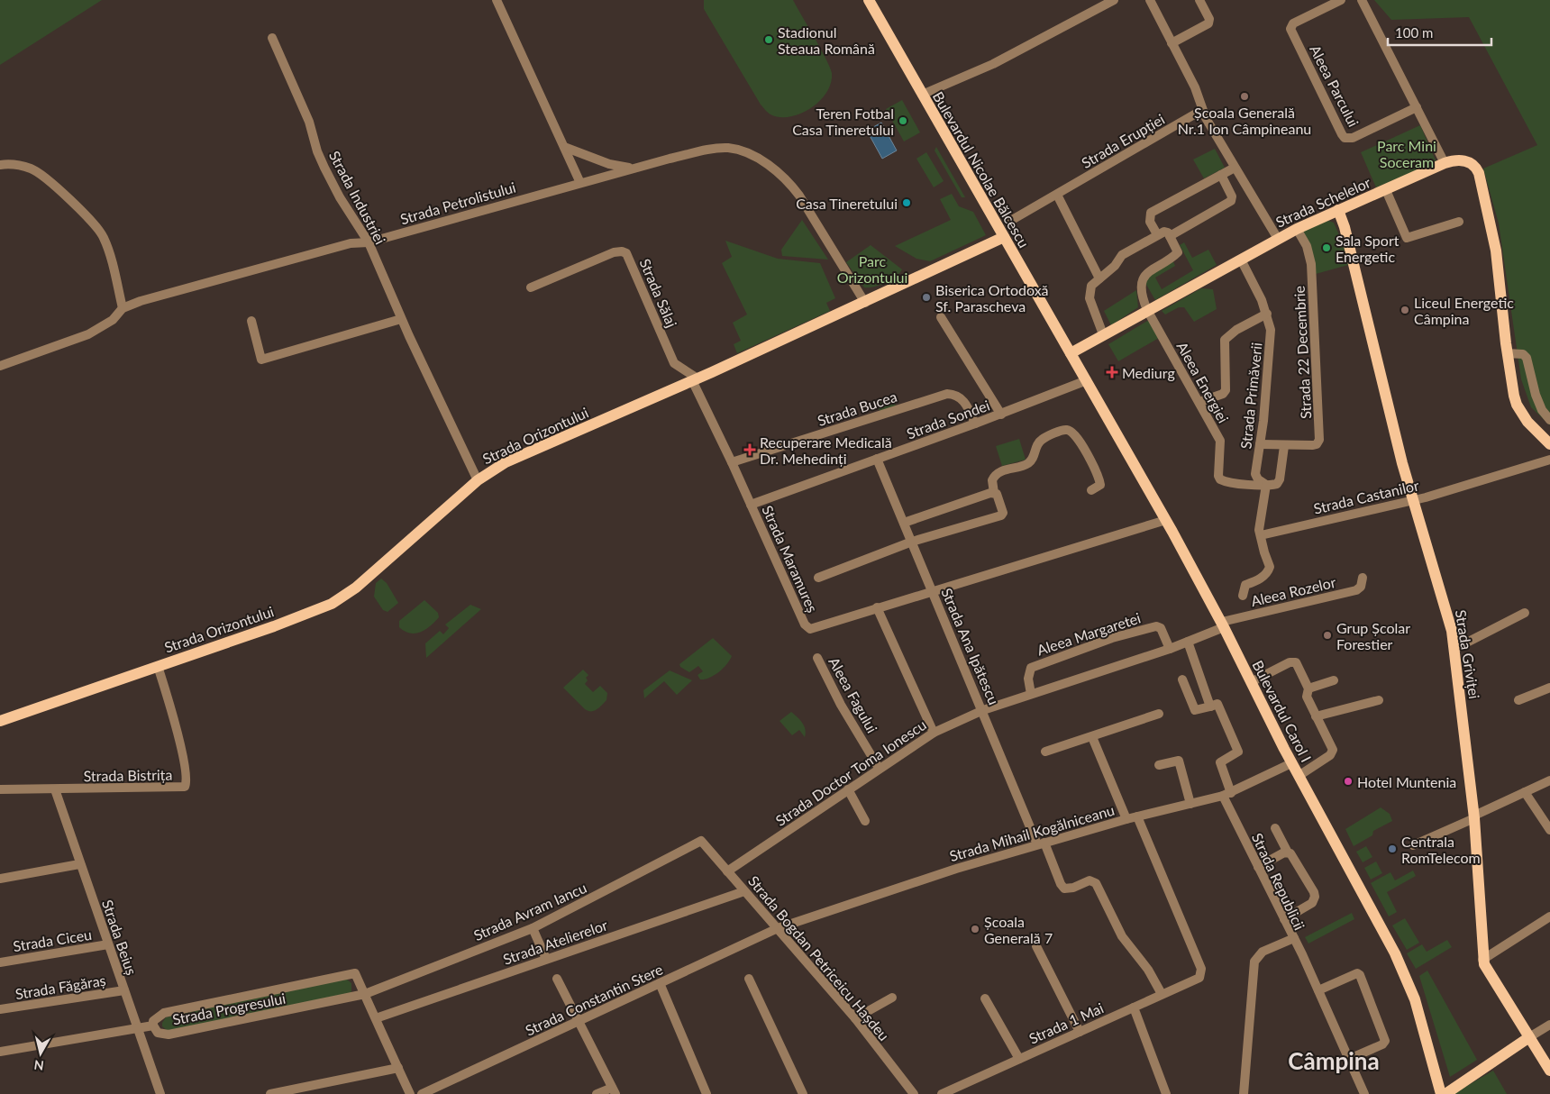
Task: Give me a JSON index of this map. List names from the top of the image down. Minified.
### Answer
{"streets":{"main road":["Bulevardul Nicolae Bălcescu","Strada Schelelor","Strada Orizontului","Strada Griviței","Bulevardul Carol I"],"street":["Aleea Parcului","Strada Erupției","Strada Industriei","Strada Petrolistului","Strada Sălaj","Strada 22 Decembrie","Aleea Energiei","Strada Primăverii","Strada Bucea","Strada Sondei","Strada Castanilor","Strada Maramureș","Aleea Rozelor","Aleea Margaretei","Strada Ana Ipătescu","Aleea Fagului","Strada Doctor Toma Ionescu","Strada Bistrița","Strada Mihail Kogălniceanu","Strada Republicii","Strada Avram Iancu","Strada Beiuș","Strada Ciceu","Strada Atelierelor","Strada Bogdan Petriceicu Hașdeu","Strada Făgăraș","Strada Constantin Stere","Strada Progresului","Strada 1 Mai"]},"crossings":[["Bulevardul Nicolae Bălcescu","Strada Schelelor"],["Bulevardul Nicolae Bălcescu","Strada Orizontului"],["Bulevardul Nicolae Bălcescu","Bulevardul Carol I"],["Strada Industriei","Strada Petrolistului"],["Strada Industriei","Strada Orizontului"],["Strada Schelelor","Strada 22 Decembrie"],["Strada Schelelor","Aleea Energiei"],["Strada Schelelor","Strada Primăverii"],["Strada Schelelor","Strada Griviței"],["Strada Schelelor","Bulevardul Carol I"],["Strada Petrolistului","Strada Orizontului"],["Strada Sălaj","Strada Orizontului"],["Strada Sălaj","Strada Maramureș"],["Strada 22 Decembrie","Strada Primăverii"],["Aleea Energiei","Strada Primăverii"],["Strada Bucea","Strada Sondei"],["Strada Bucea","Strada Maramureș"],["Strada Sondei","Strada Maramureș"],["Strada Sondei","Strada Ana Ipătescu"],["Strada Sondei","Bulevardul Carol I"],["Strada Orizontului","Strada Maramureș"],["Strada Orizontului","Strada Bistrița"],["Strada Castanilor","Strada Griviței"],["Strada Maramureș","Strada Ana Ipătescu"],["Strada Maramureș","Bulevardul Carol I"],["Aleea Rozelor","Bulevardul Carol I"],["Aleea Rozelor","Strada Doctor Toma Ionescu"],["Aleea Margaretei","Strada Doctor Toma Ionescu"],["Strada Ana Ipătescu","Strada Doctor Toma Ionescu"],["Strada Ana Ipătescu","Strada Mihail Kogălniceanu"],["Strada Ana Ipătescu","Strada 1 Mai"],["Aleea Fagului","Strada Doctor Toma Ionescu"],["Bulevardul Carol I","Strada Doctor Toma Ionescu"],["Bulevardul Carol I","Strada Mihail Kogălniceanu"],["Strada Doctor Toma Ionescu","Strada Bogdan Petriceicu Hașdeu"],["Strada Bistrița","Strada Beiuș"],["Strada Mihail Kogălniceanu","Strada Republicii"],["Strada Mihail Kogălniceanu","Strada Bogdan Petriceicu Hașdeu"],["Strada Mihail Kogălniceanu","Strada Constantin Stere"],["Strada Mihail Kogălniceanu","Strada 1 Mai"],["Strada Avram Iancu","Strada Bogdan Petriceicu Hașdeu"],["Strada Avram Iancu","Strada Progresului"],["Strada Beiuș","Strada Ciceu"],["Strada Beiuș","Strada Făgăraș"],["Strada Atelierelor","Strada Bogdan Petriceicu Hașdeu"],["Strada Bogdan Petriceicu Hașdeu","Strada Constantin Stere"]],"districts":["Câmpina"],"parks":["Parc Mini Soceram","Parc Orizontului"],"places":{"other":["Stadionul Steaua Română","Școala Generală Nr.1 Ion Câmpineanu","Teren Fotbal Casa Tineretului","Casa Tineretului","Sala Sport Energetic","Biserica Ortodoxă Sf. Parascheva","Liceul Energetic Câmpina","Grup Școlar Forestier","Hotel Muntenia","Centrala RomTelecom","Școala Generală 7"],"health":["Mediurg","Recuperare Medicală Dr. Mehedinți"]},"scale_bar":"100 m","north":"bottom"}
